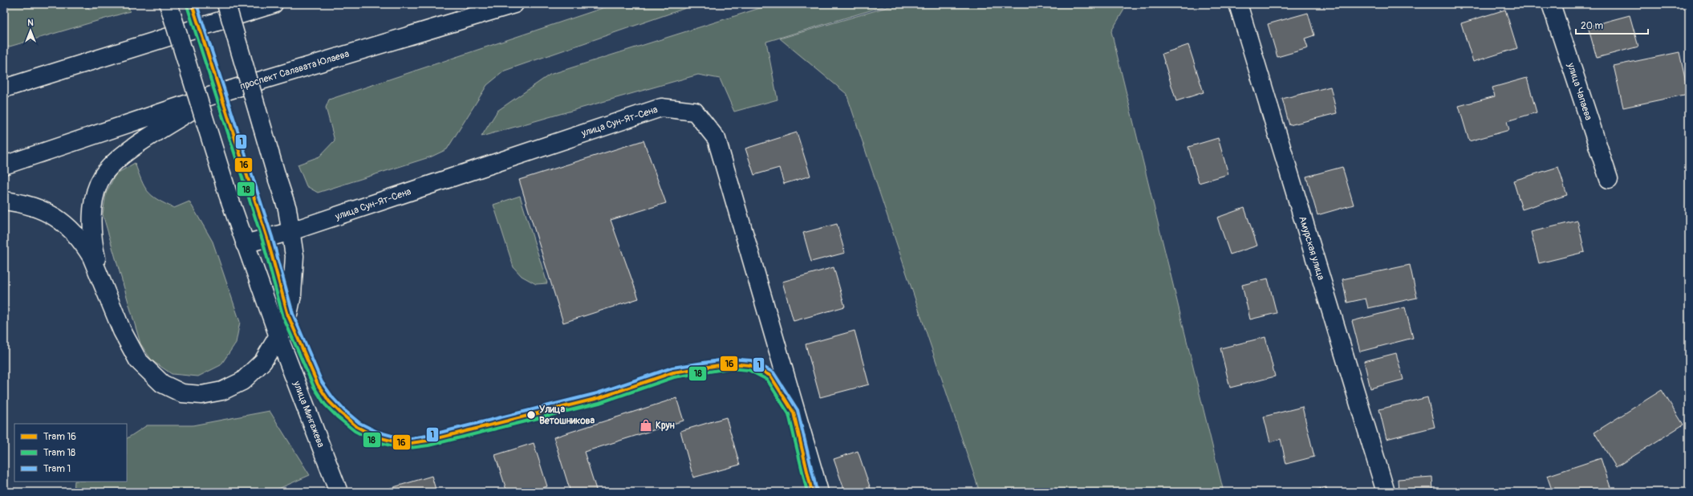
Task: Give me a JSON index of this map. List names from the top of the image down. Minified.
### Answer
{"streets":{"main road":["проспект Салавата Юлаева","улица Чапаева","улица Сун-Ят-Сена","Амурская улица","улица Мингажева"]},"crossings":[["улица Сун-Ят-Сена","улица Мингажева"]],"places":{"other":["Улица Ветошникова"],"shop":["Крун"]},"lines":["tram line 16","tram line 1","tram line 18"],"legend":["Tram 16","Tram 18","Tram 1"],"scale_bar":"20 m","north":"top"}
